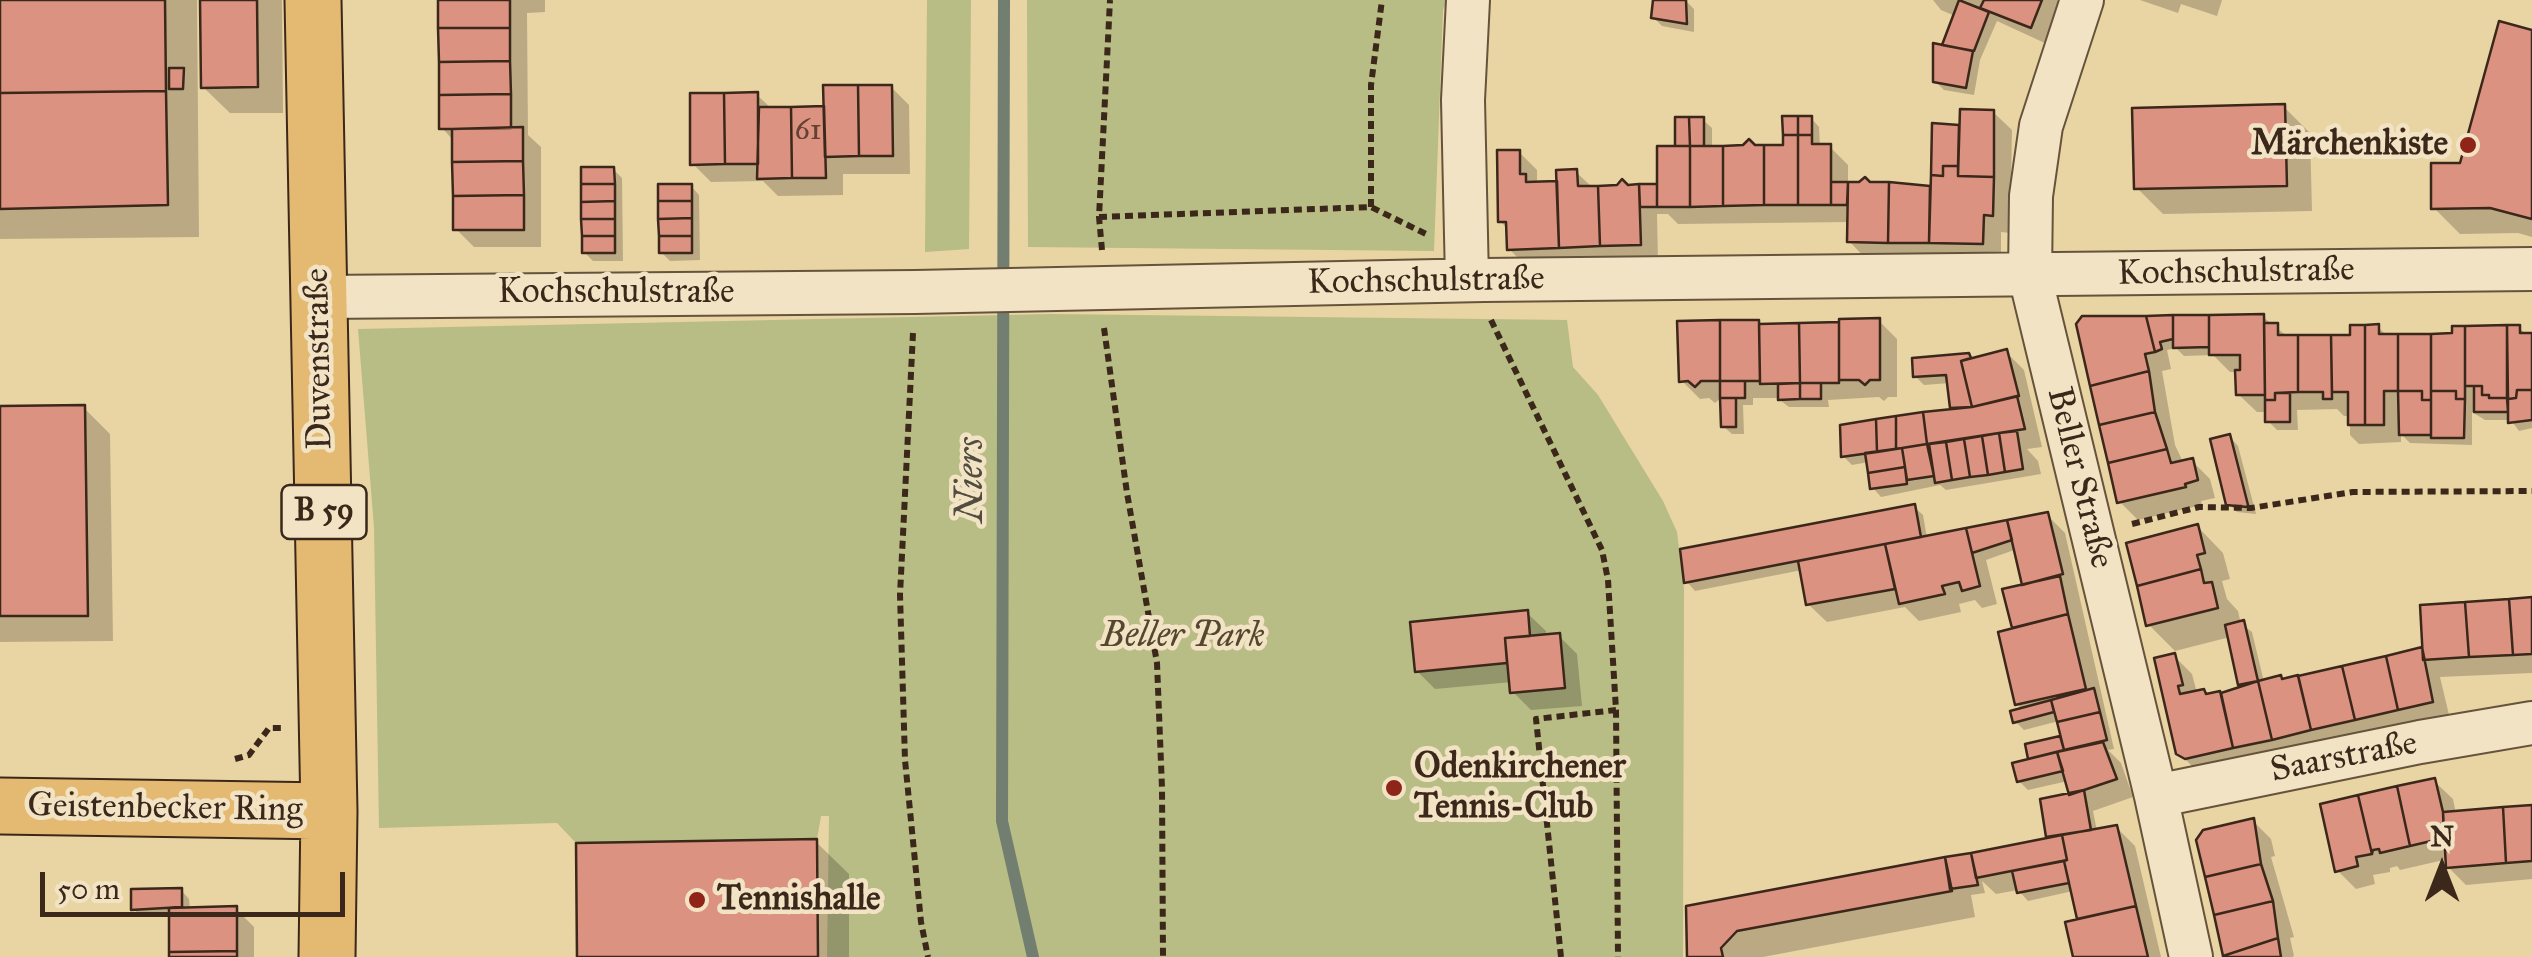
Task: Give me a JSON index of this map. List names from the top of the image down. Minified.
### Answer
{"streets":{"main road":["Duvenstraße","B 59","Geistenbecker Ring"],"street":["Kochschulstraße","Beller Straße","Saarstraße"]},"crossings":[["Kochschulstraße","Duvenstraße"],["Kochschulstraße","Beller Straße"],["Duvenstraße","Geistenbecker Ring"],["Beller Straße","Saarstraße"]],"water":["Niers"],"parks":["Beller Park"],"places":["Märchenkiste","Odenkirchener Tennis-Club","Tennishalle"],"house_numbers":["61"],"scale_bar":"50 m","north":"top"}
